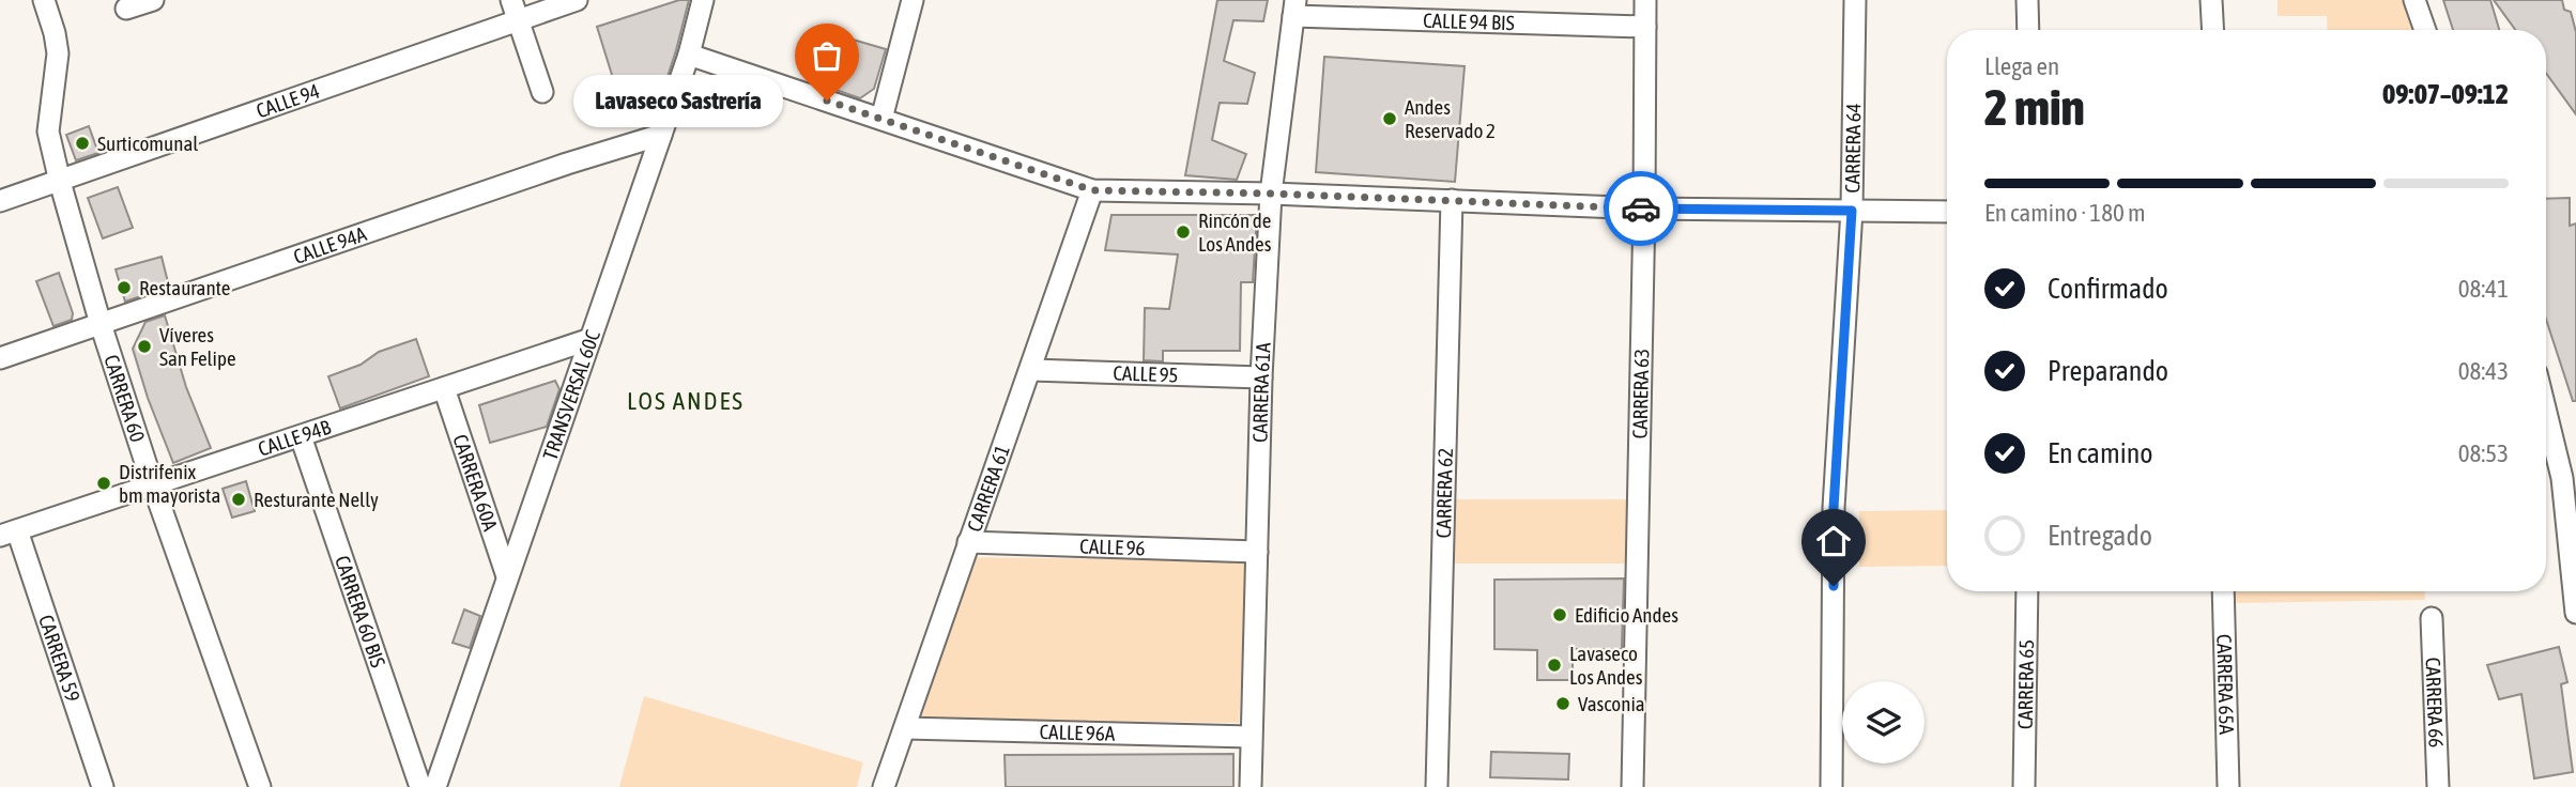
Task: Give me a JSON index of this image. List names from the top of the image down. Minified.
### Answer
{"streets":{"street":["CALLE 94 BIS","CALLE 94","CARRERA 64","CALLE 94A","CALLE 95","CARRERA 61A","CARRERA 63","TRANSVERSAL 60C","CARRERA 60","CALLE 94B","CARRERA 60A","CARRERA 61","CARRERA 62","CALLE 96","CARRERA 60 BIS","CARRERA 59","CARRERA 65","CARRERA 65A","CARRERA 66","CALLE 96A"]},"crossings":[["CALLE 94 BIS","CARRERA 61A"],["CALLE 94 BIS","CARRERA 63"],["CALLE 94","CARRERA 60"],["CALLE 94A","TRANSVERSAL 60C"],["CALLE 94A","CARRERA 60"],["CALLE 95","CARRERA 61A"],["CALLE 95","CARRERA 61"],["CARRERA 61A","CALLE 96"],["CARRERA 61A","CALLE 96A"],["TRANSVERSAL 60C","CALLE 94B"],["TRANSVERSAL 60C","CARRERA 60A"],["CARRERA 60","CALLE 94B"],["CALLE 94B","CARRERA 60A"],["CALLE 94B","CARRERA 60 BIS"],["CALLE 94B","CARRERA 59"],["CARRERA 61","CALLE 96"],["CARRERA 61","CALLE 96A"]],"districts":["LOS ANDES"],"places":["Lavaseco Sastrería","Andes Reservado 2","Surticomunal","Rincón de Los Andes","Restaurante","Víveres San Felipe","Distrifenix bm mayorista","Resturante Nelly","Edificio Andes","Lavaseco Los Andes","Vasconia"],"page":{"heading":["2 min","Llega en","09:07–09:12"],"bubble":"Lavaseco Sastrería","bar":"En camino · 180 m","list":[["Confirmado","08:41"],["Preparando","08:43"],["En camino","08:53"],"Entregado"]}}
